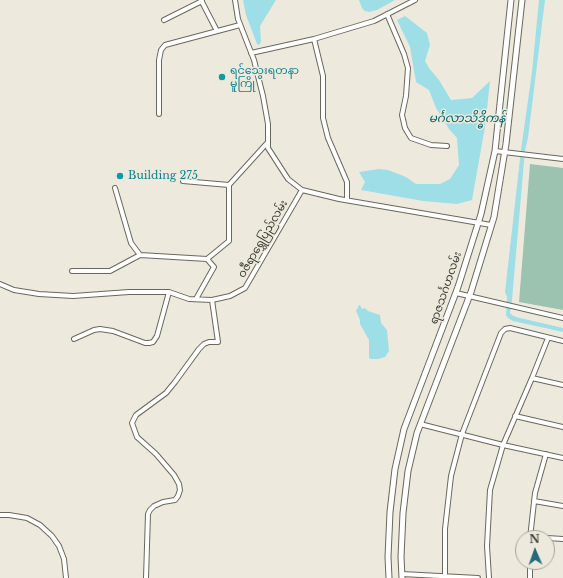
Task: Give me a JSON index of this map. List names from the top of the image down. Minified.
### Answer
{"streets":{"main road":["ရာဇသင်္ဂဟလမ်း"],"street":["ဝဇီရာရွှေပြည်လမ်း"]},"water":["မင်္ဂလာသိဒ္ဓိကန်"],"places":["ရင်သွေးရတနာ မူကြို","Building 275"],"north":"top"}
